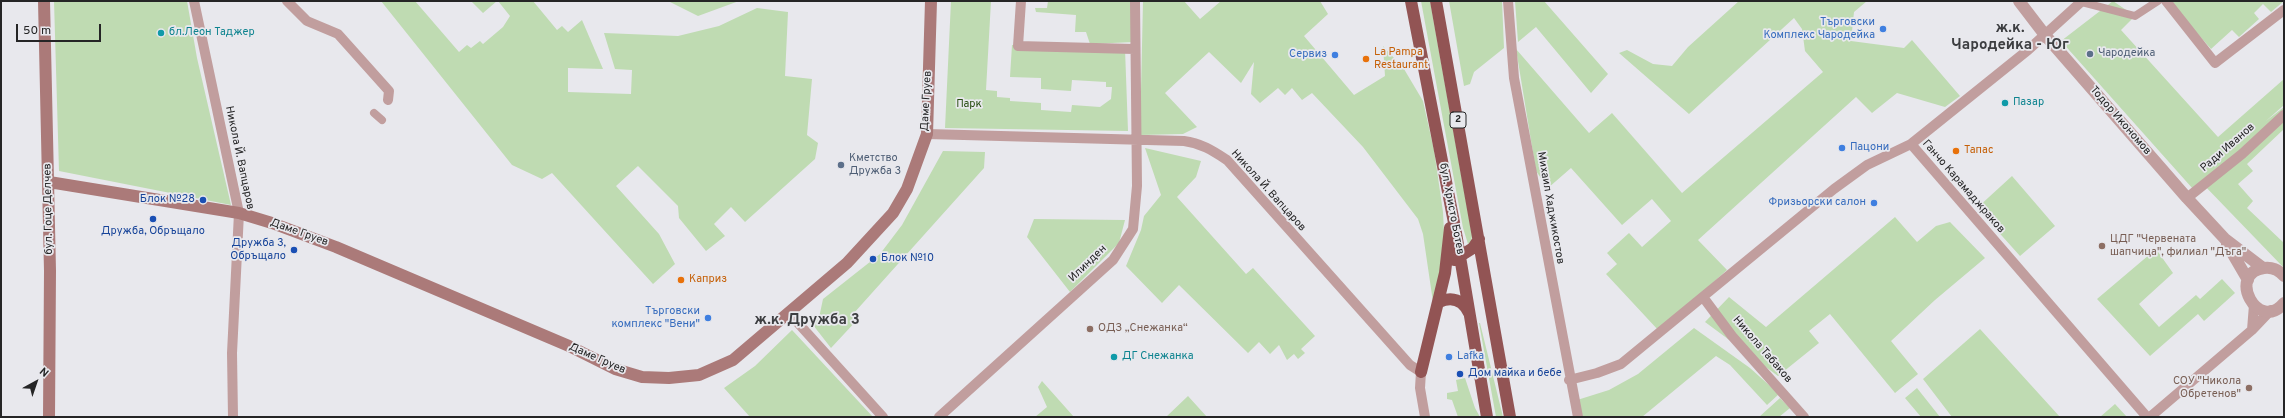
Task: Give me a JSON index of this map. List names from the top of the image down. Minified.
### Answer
{"streets":{"highway":["2","бул. Христо Ботев"],"main road":["Даме Груев","бул. Гоце Делчев"],"street":["Тодор Икономов","Ради Иванов","Никола Й. Вапцаров","Ганчо Карамаджраков","Михаил Хаджикостов","Илинден","Никола Табаков"]},"crossings":[["Даме Груев","Никола Й. Вапцаров"],["Даме Груев","бул. Гоце Делчев"],["Тодор Икономов","Ради Иванов"],["Никола Й. Вапцаров","Илинден"],["Ганчо Карамаджраков","Михаил Хаджикостов"],["Ганчо Карамаджраков","Никола Табаков"]],"districts":["ж.к. Чародейка - Юг","ж.к. Дружба 3"],"parks":["Парк"],"places":["Търговски Комплекс Чародейка","бл.Леон Таджер","Чародейка","Сервиз","La Pampa Restaurant","Пазар","Пацони","Тапас","Кметство Дружба 3","Блок №28","Фризьорски салон","Дружба, Обръщало","ЦДГ \"Червената шапчица\", филиал \"Дъга\"","Дружба 3, Обръщало","Блок №10","Каприз","Търговски комплекс \"Вени\"","ОДЗ „Снежанка“","ДГ Снежанка","Lafka","Дом майка и бебе","СОУ \"Никола Обретенов\""],"scale_bar":"50 m","north":"top right"}
